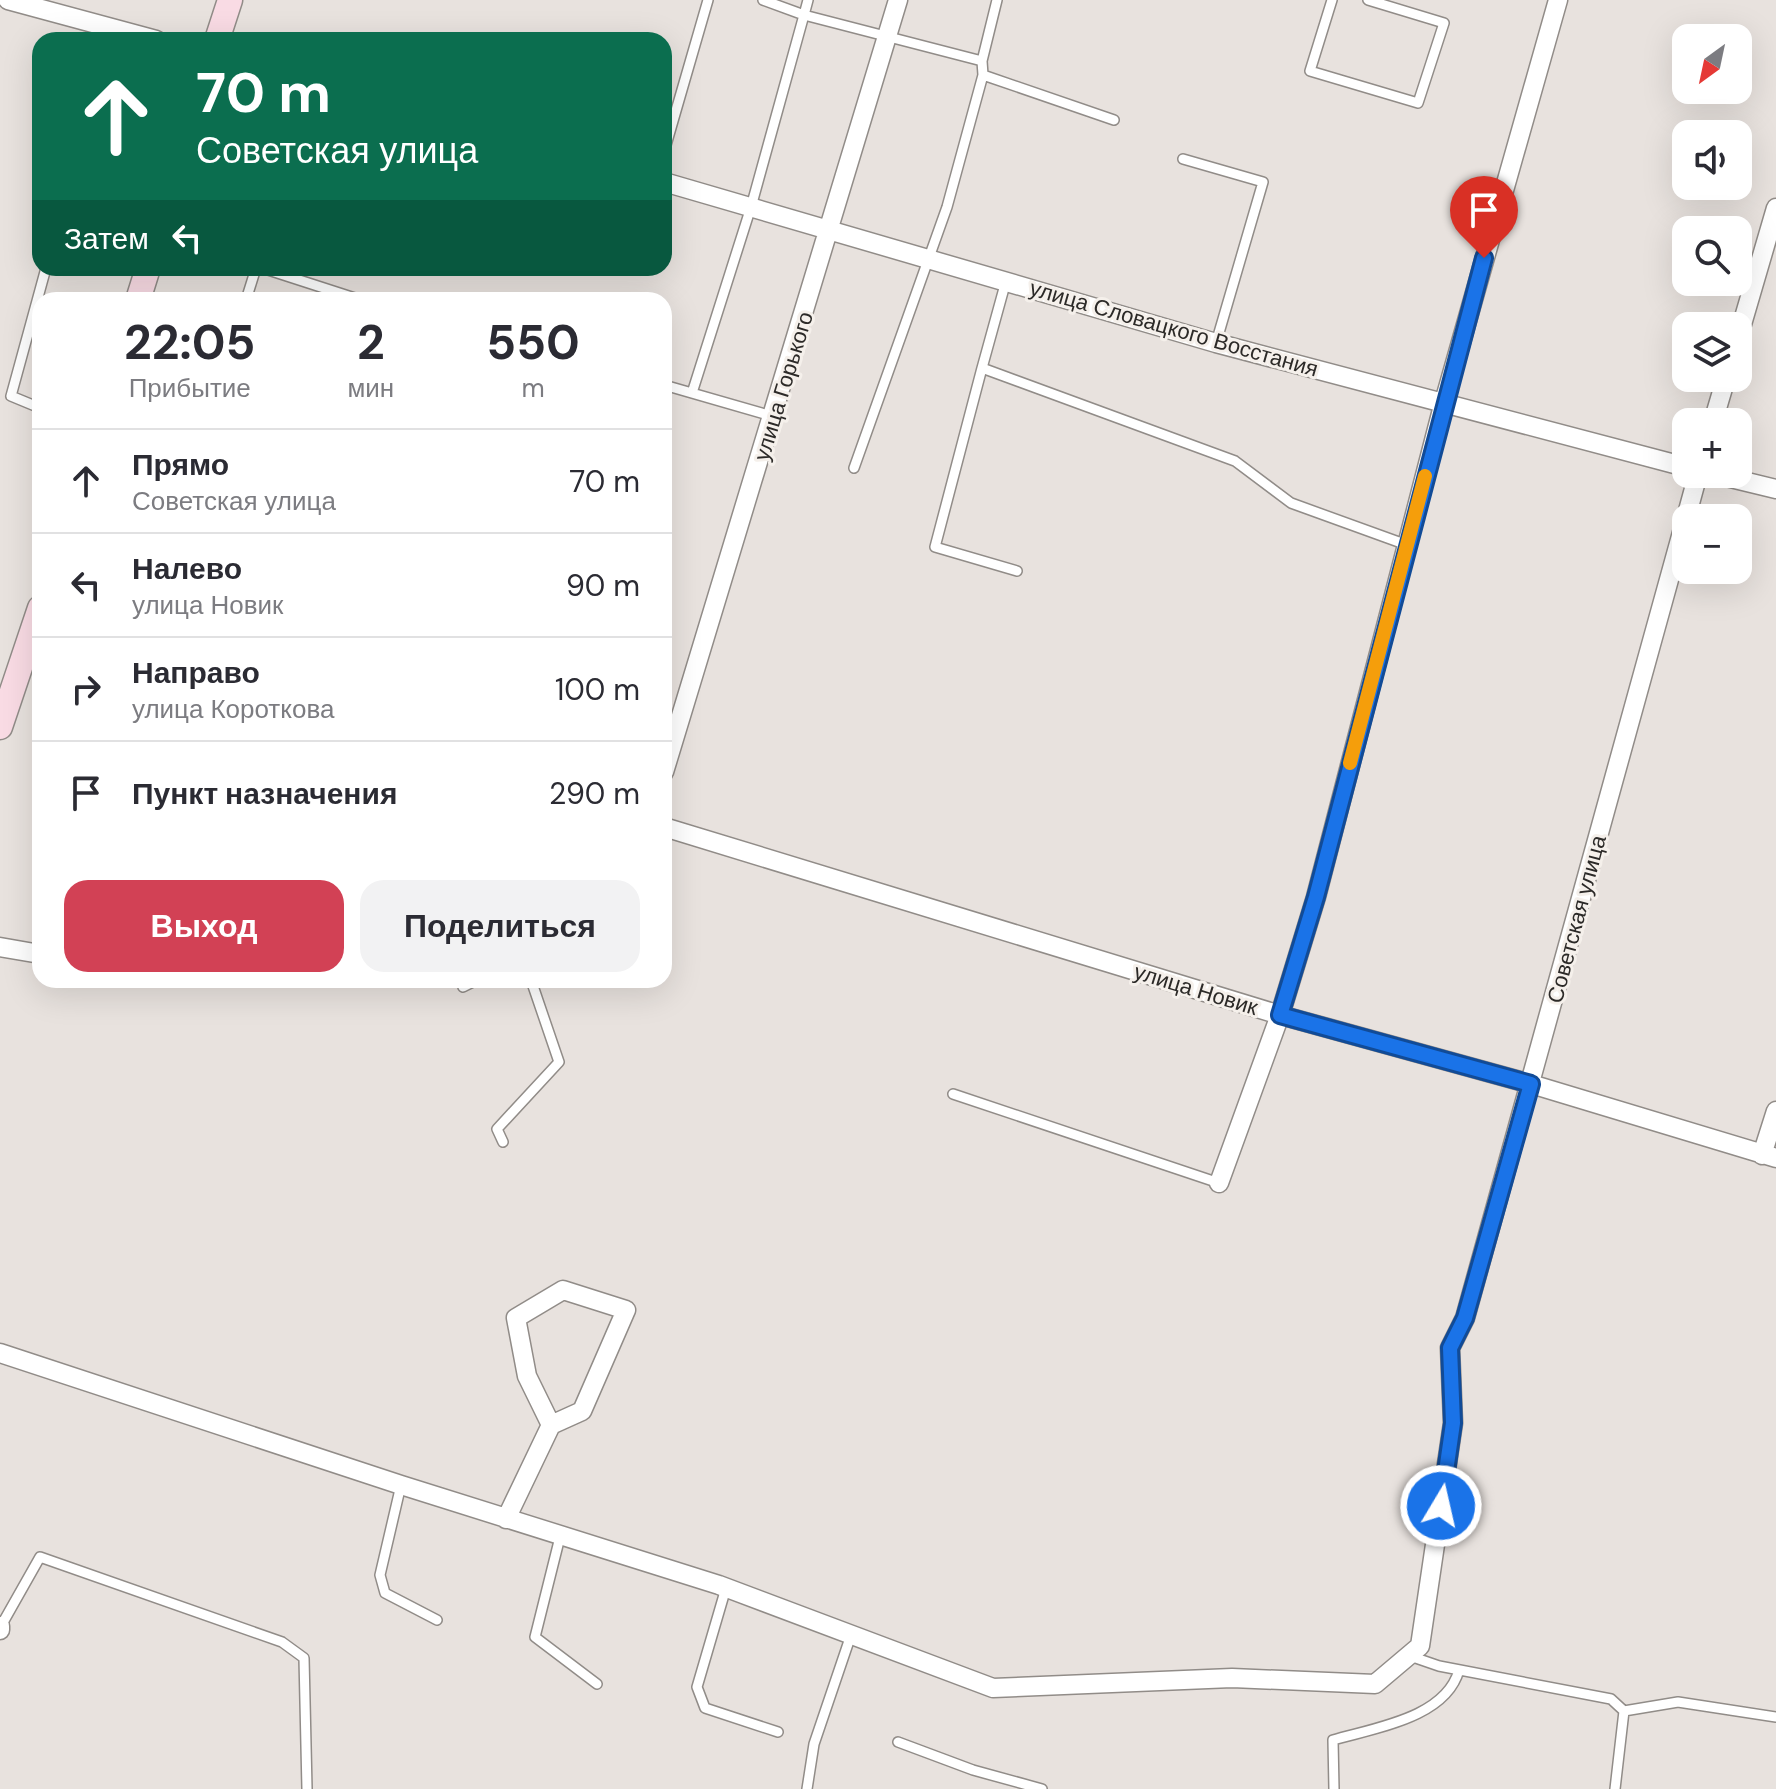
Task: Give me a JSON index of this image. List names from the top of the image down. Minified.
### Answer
{"streets":{"street":["улица Словацкого Восстания","улица Горького","Советская улица","улица Новик"]},"crossings":[["улица Словацкого Восстания","улица Горького"],["Советская улица","улица Новик"]],"north":"bottom left","page":{"map_buttons":["+","−"],"turn":["70 m","Советская улица"],"then":"Затем","eta":["22:05","Прибытие","2","мин","550","m"],"list":[{"name":"Прямо","note":"Советская улица","value":"70 m"},{"name":"Налево","note":"улица Новик","value":"90 m"},{"name":"Направо","note":"улица Короткова","value":"100 m"},{"name":"Пункт назначения","value":"290 m"}],"buttons":["Выход","Поделиться"]}}
